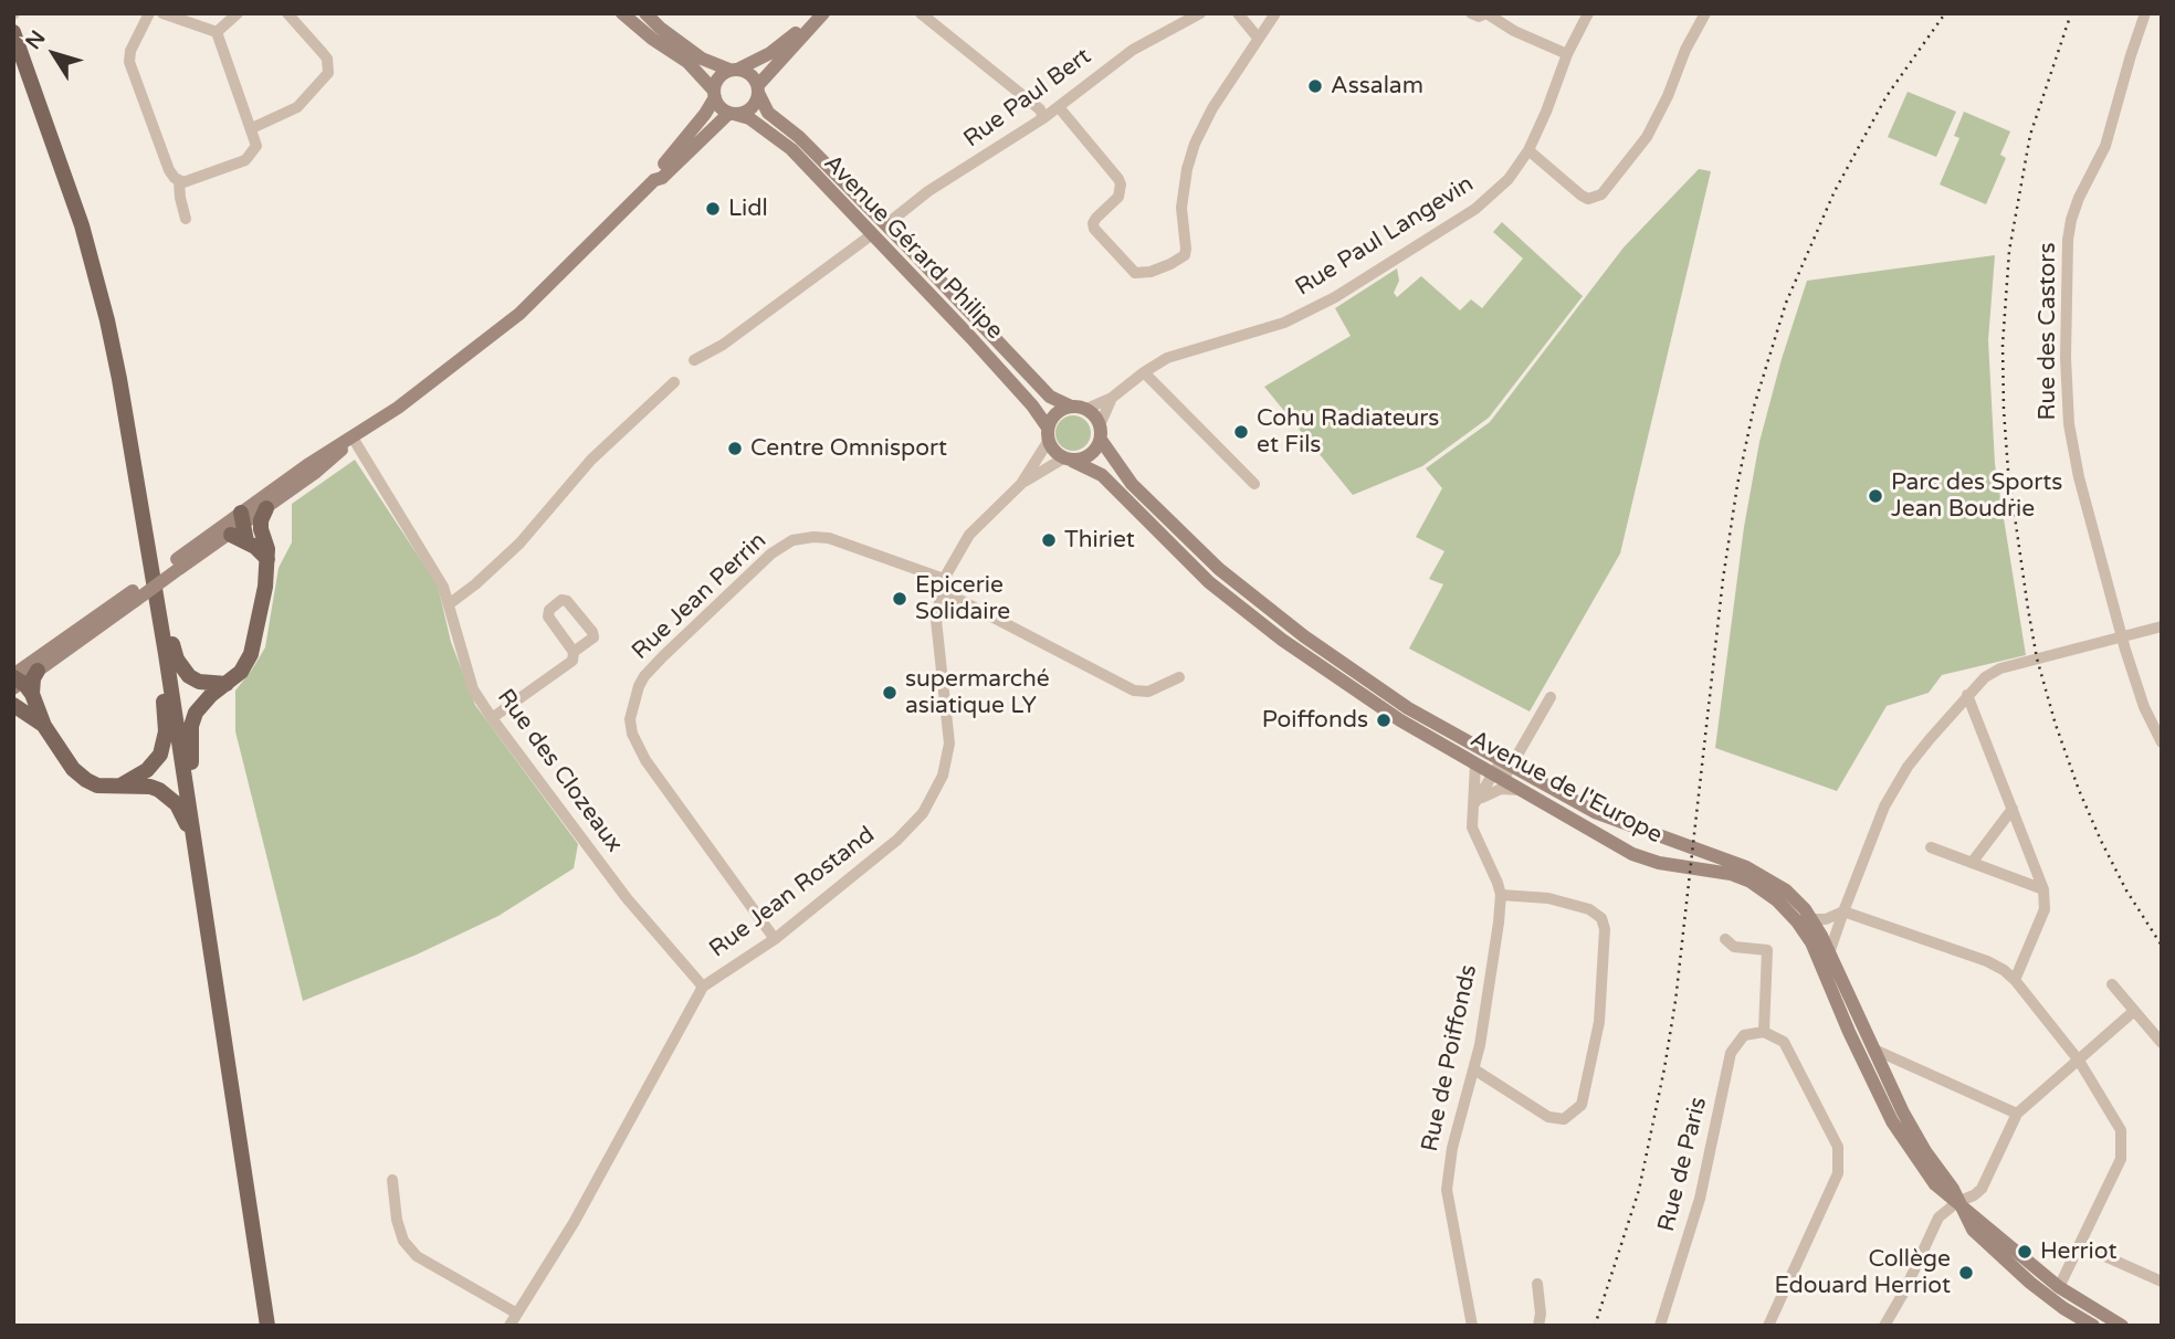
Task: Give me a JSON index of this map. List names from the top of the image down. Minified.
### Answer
{"streets":{"main road":["Avenue Gérard Philipe","Avenue de l'Europe"],"street":["Rue Paul Bert","Rue Paul Langevin","Rue des Castors","Rue Jean Perrin","Rue des Clozeaux","Rue Jean Rostand","Rue de Poiffonds","Rue de Paris"]},"crossings":[["Rue Paul Bert","Avenue Gérard Philipe"],["Rue Paul Langevin","Avenue Gérard Philipe"],["Rue Paul Langevin","Avenue de l'Europe"],["Rue Paul Langevin","Rue Jean Rostand"],["Avenue Gérard Philipe","Avenue de l'Europe"],["Avenue Gérard Philipe","Rue Jean Rostand"],["Rue Jean Perrin","Rue Jean Rostand"],["Rue des Clozeaux","Rue Jean Rostand"],["Avenue de l'Europe","Rue Jean Rostand"],["Avenue de l'Europe","Rue de Poiffonds"]],"places":["Assalam","Lidl","Cohu Radiateurs et Fils","Centre Omnisport","Parc des Sports Jean Boudrie","Thiriet","Epicerie Solidaire","supermarché asiatique LY","Poiffonds","Herriot","Collège Edouard Herriot"],"north":"top left"}
